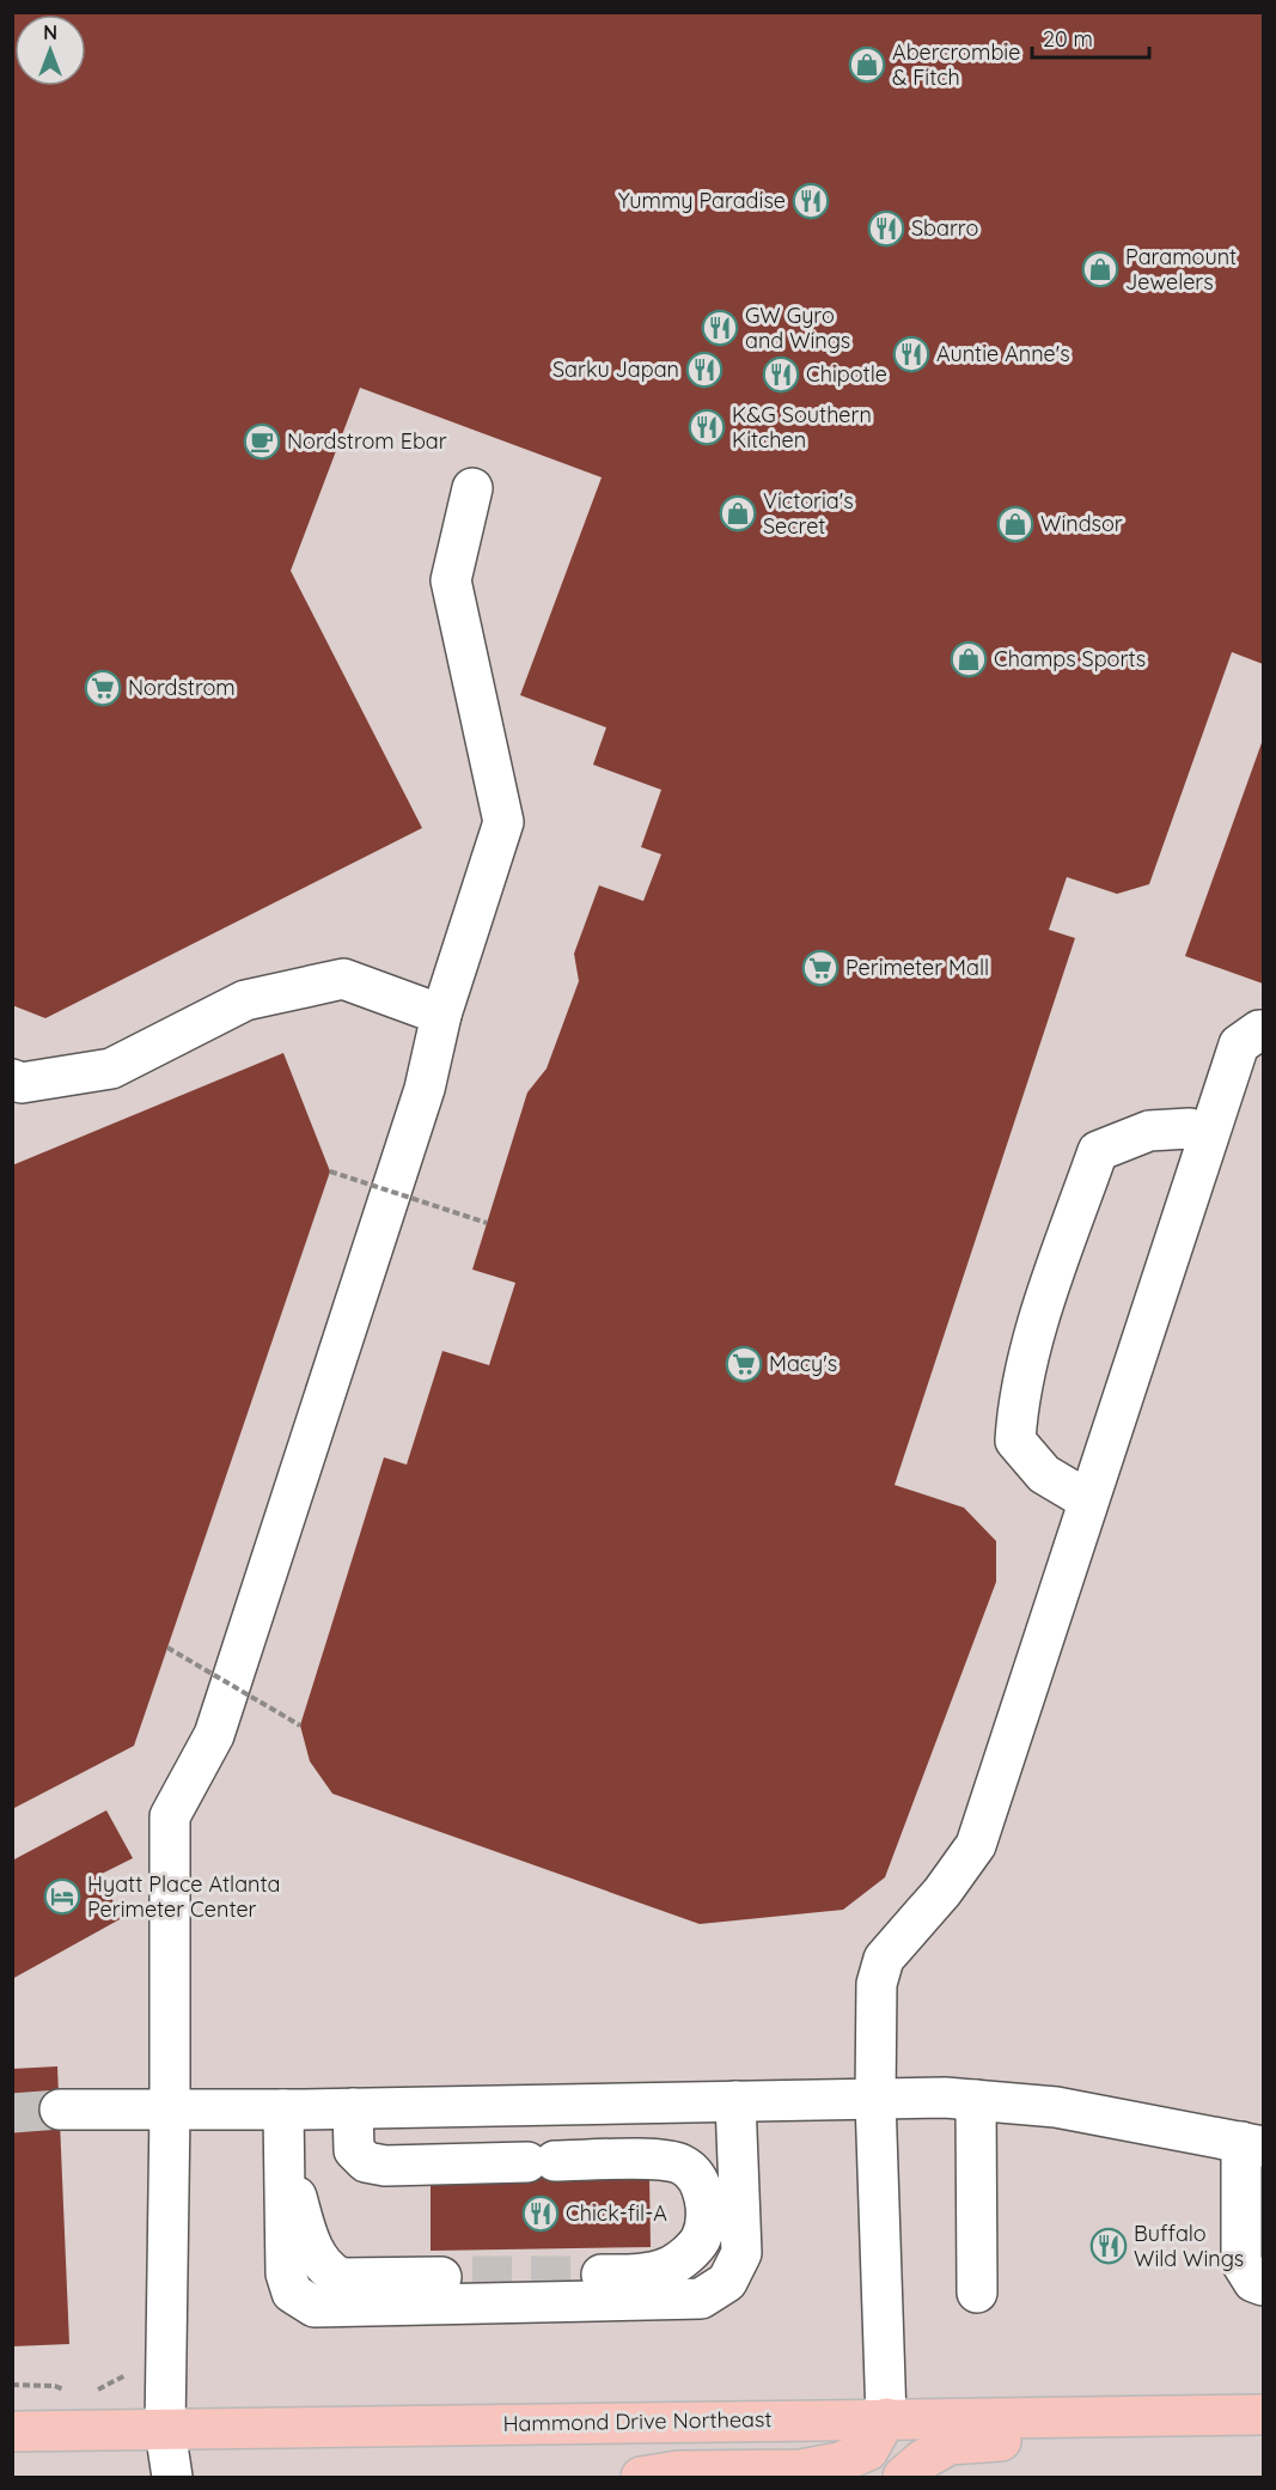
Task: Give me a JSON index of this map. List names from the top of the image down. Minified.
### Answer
{"streets":{"main road":["Hammond Drive Northeast"]},"places":{"shop":["Abercrombie & Fitch","Paramount Jewelers","Victoria's Secret","Windsor","Champs Sports"],"restaurant":["Yummy Paradise","Sbarro","GW Gyro and Wings","Auntie Anne's","Sarku Japan","Chipotle","K&G Southern Kitchen","Chick-fil-A","Buffalo Wild Wings"],"cafe":["Nordstrom Ebar"],"supermarket":["Nordstrom","Perimeter Mall","Macy's"],"hotel":["Hyatt Place Atlanta Perimeter Center"]},"scale_bar":"20 m","north":"top"}
